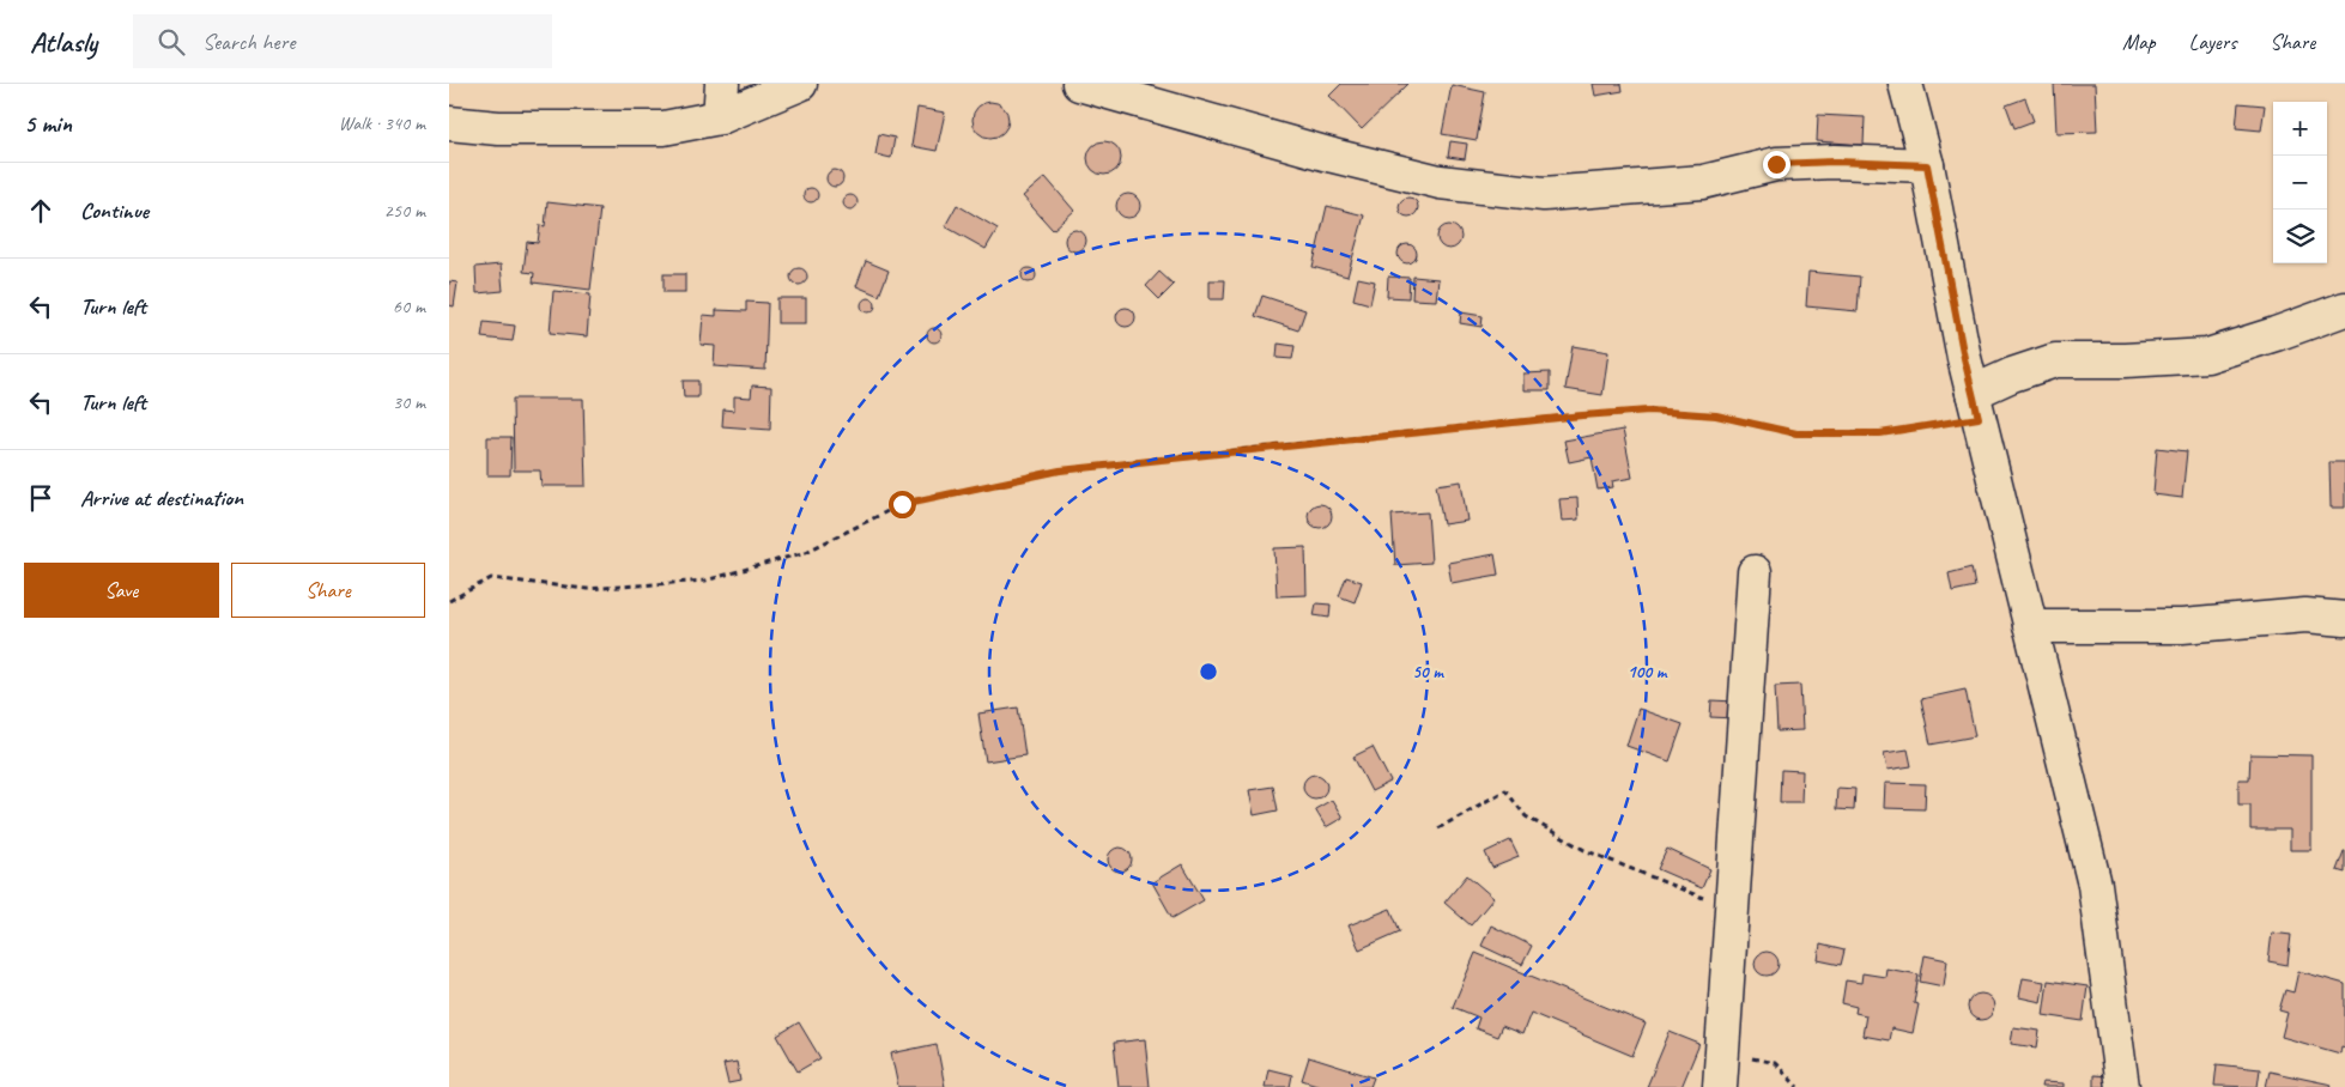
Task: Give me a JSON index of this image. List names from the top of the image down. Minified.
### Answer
{"page":{"header":"Atlasly","search":"Search here","nav":["Map","Layers","Share"],"heading":["5 min","Walk · 340 m"],"map_buttons":["+","−"],"list":[["Continue","250 m"],["Turn left","60 m"],["Turn left","30 m"],"Arrive at destination"],"buttons":["Save","Share"]},"rings":["50 m","100 m"]}
